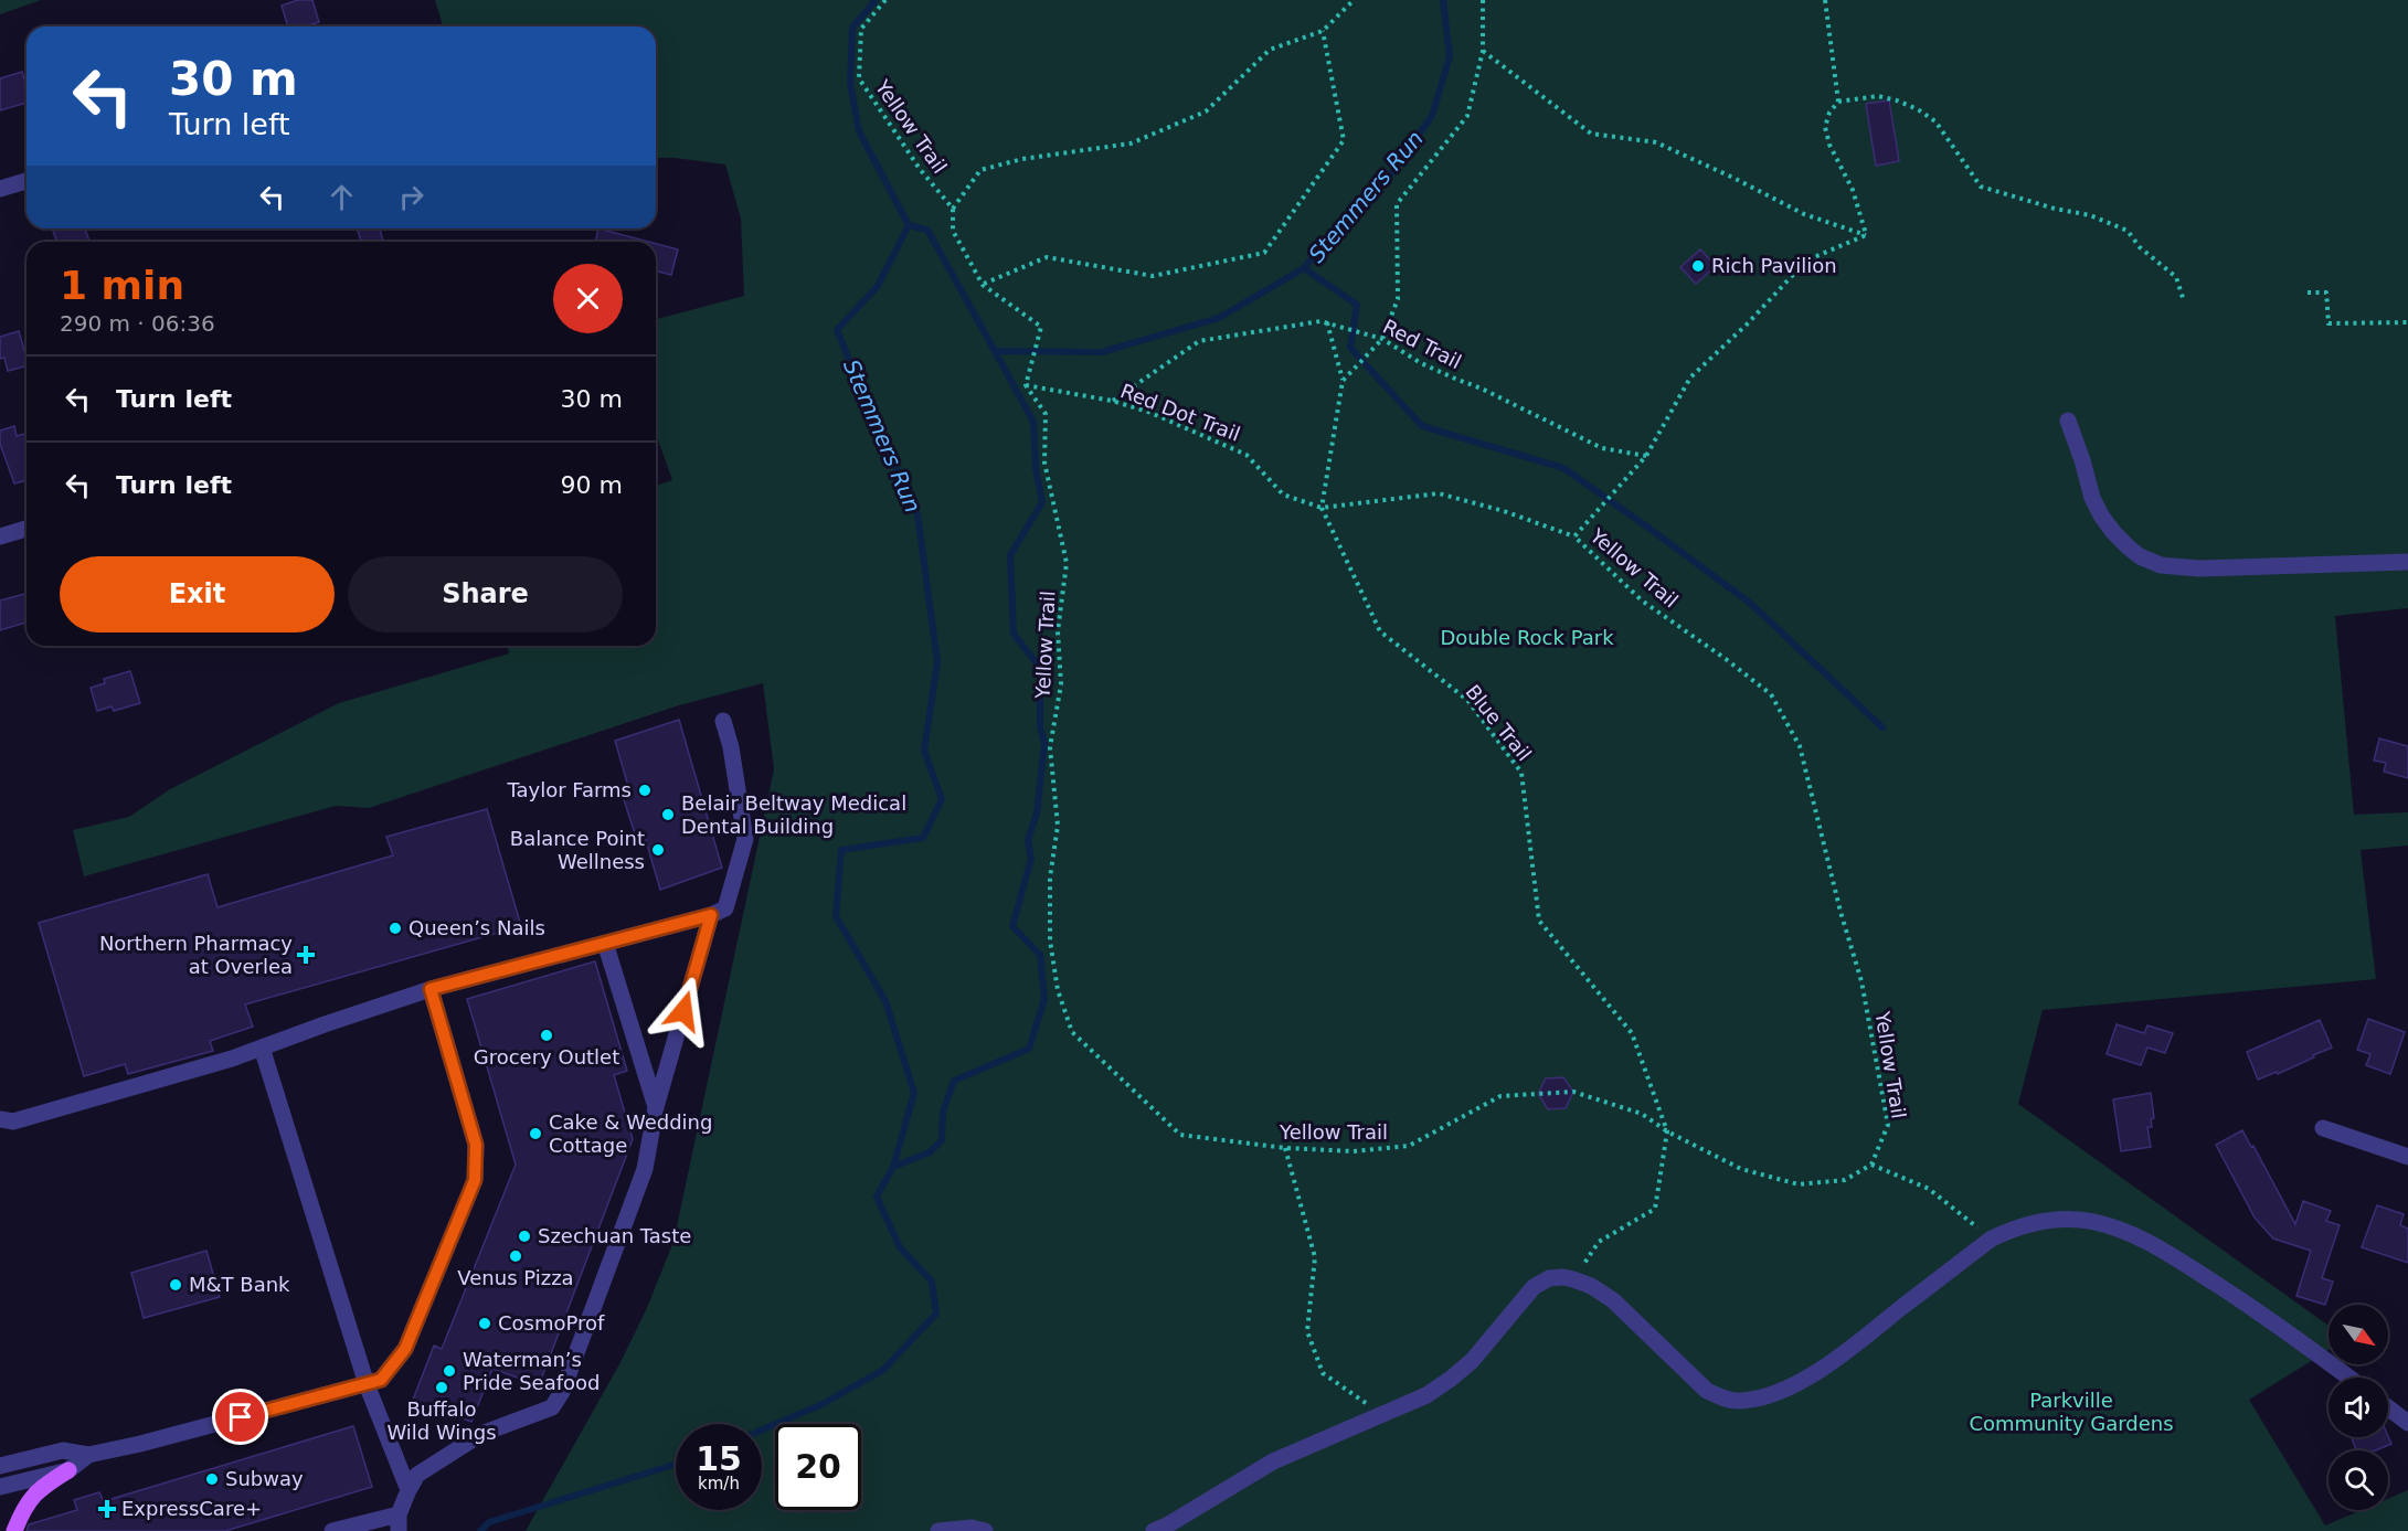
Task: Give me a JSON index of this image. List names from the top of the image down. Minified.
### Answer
{"streets":{"path":["Yellow Trail","Red Trail","Red Dot Trail","Blue Trail"]},"crossings":[["Yellow Trail","Red Trail"],["Yellow Trail","Red Dot Trail"],["Yellow Trail","Blue Trail"],["Red Trail","Red Dot Trail"],["Red Dot Trail","Blue Trail"]],"water":["Stemmers Run"],"parks":["Double Rock Park","Parkville Community Gardens"],"places":{"other":["Rich Pavilion","Taylor Farms","Belair Beltway Medical Dental Building","Balance Point Wellness","Queen’s Nails","Grocery Outlet","Cake & Wedding Cottage","Szechuan Taste","Venus Pizza","M&T Bank","CosmoProf","Waterman’s Pride Seafood","Buffalo Wild Wings","Subway"],"health":["Northern Pharmacy at Overlea","ExpressCare+"]},"north":"bottom right","page":{"turn":["30 m","Turn left"],"heading":["1 min","290 m · 06:36"],"list":[{"name":"Turn left","value":"30 m"},{"name":"Turn left","value":"90 m"}],"buttons":["Exit","Share"],"speed":"15 km/h","limit":"20"}}
